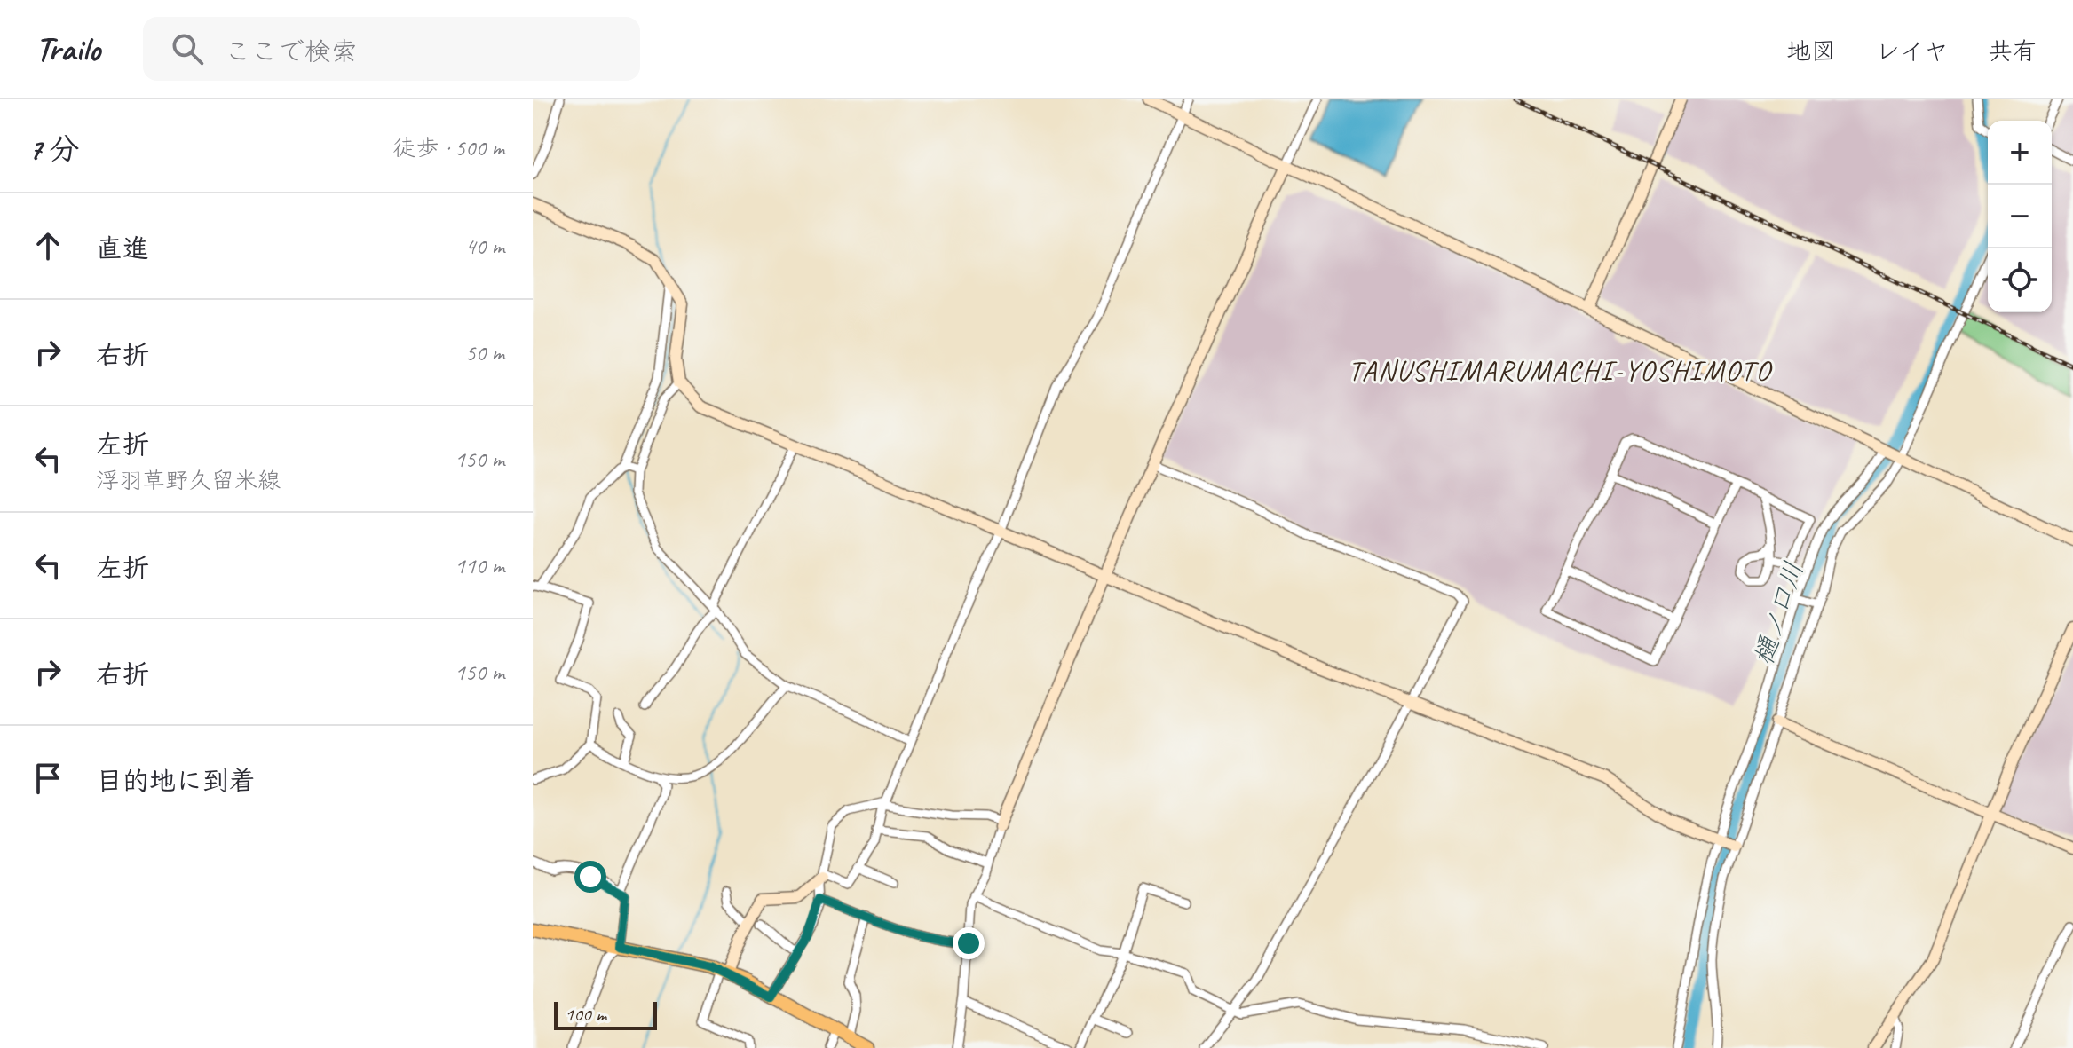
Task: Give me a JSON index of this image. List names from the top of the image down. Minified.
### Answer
{"districts":["TANUSHIMARUMACHI-YOSHIMOTO"],"water":["樋ノ口川"],"scale_bar":"100 m","page":{"header":"Trailo","search":"ここで検索","nav":["地図","レイヤ","共有"],"heading":["7 分","徒歩 · 500 m"],"map_buttons":["+","−"],"list":[["直進","40 m"],["右折","50 m"],["左折","浮羽草野久留米線","150 m"],["左折","110 m"],["右折","150 m"],"目的地に到着"],"scale":"100 m"}}
